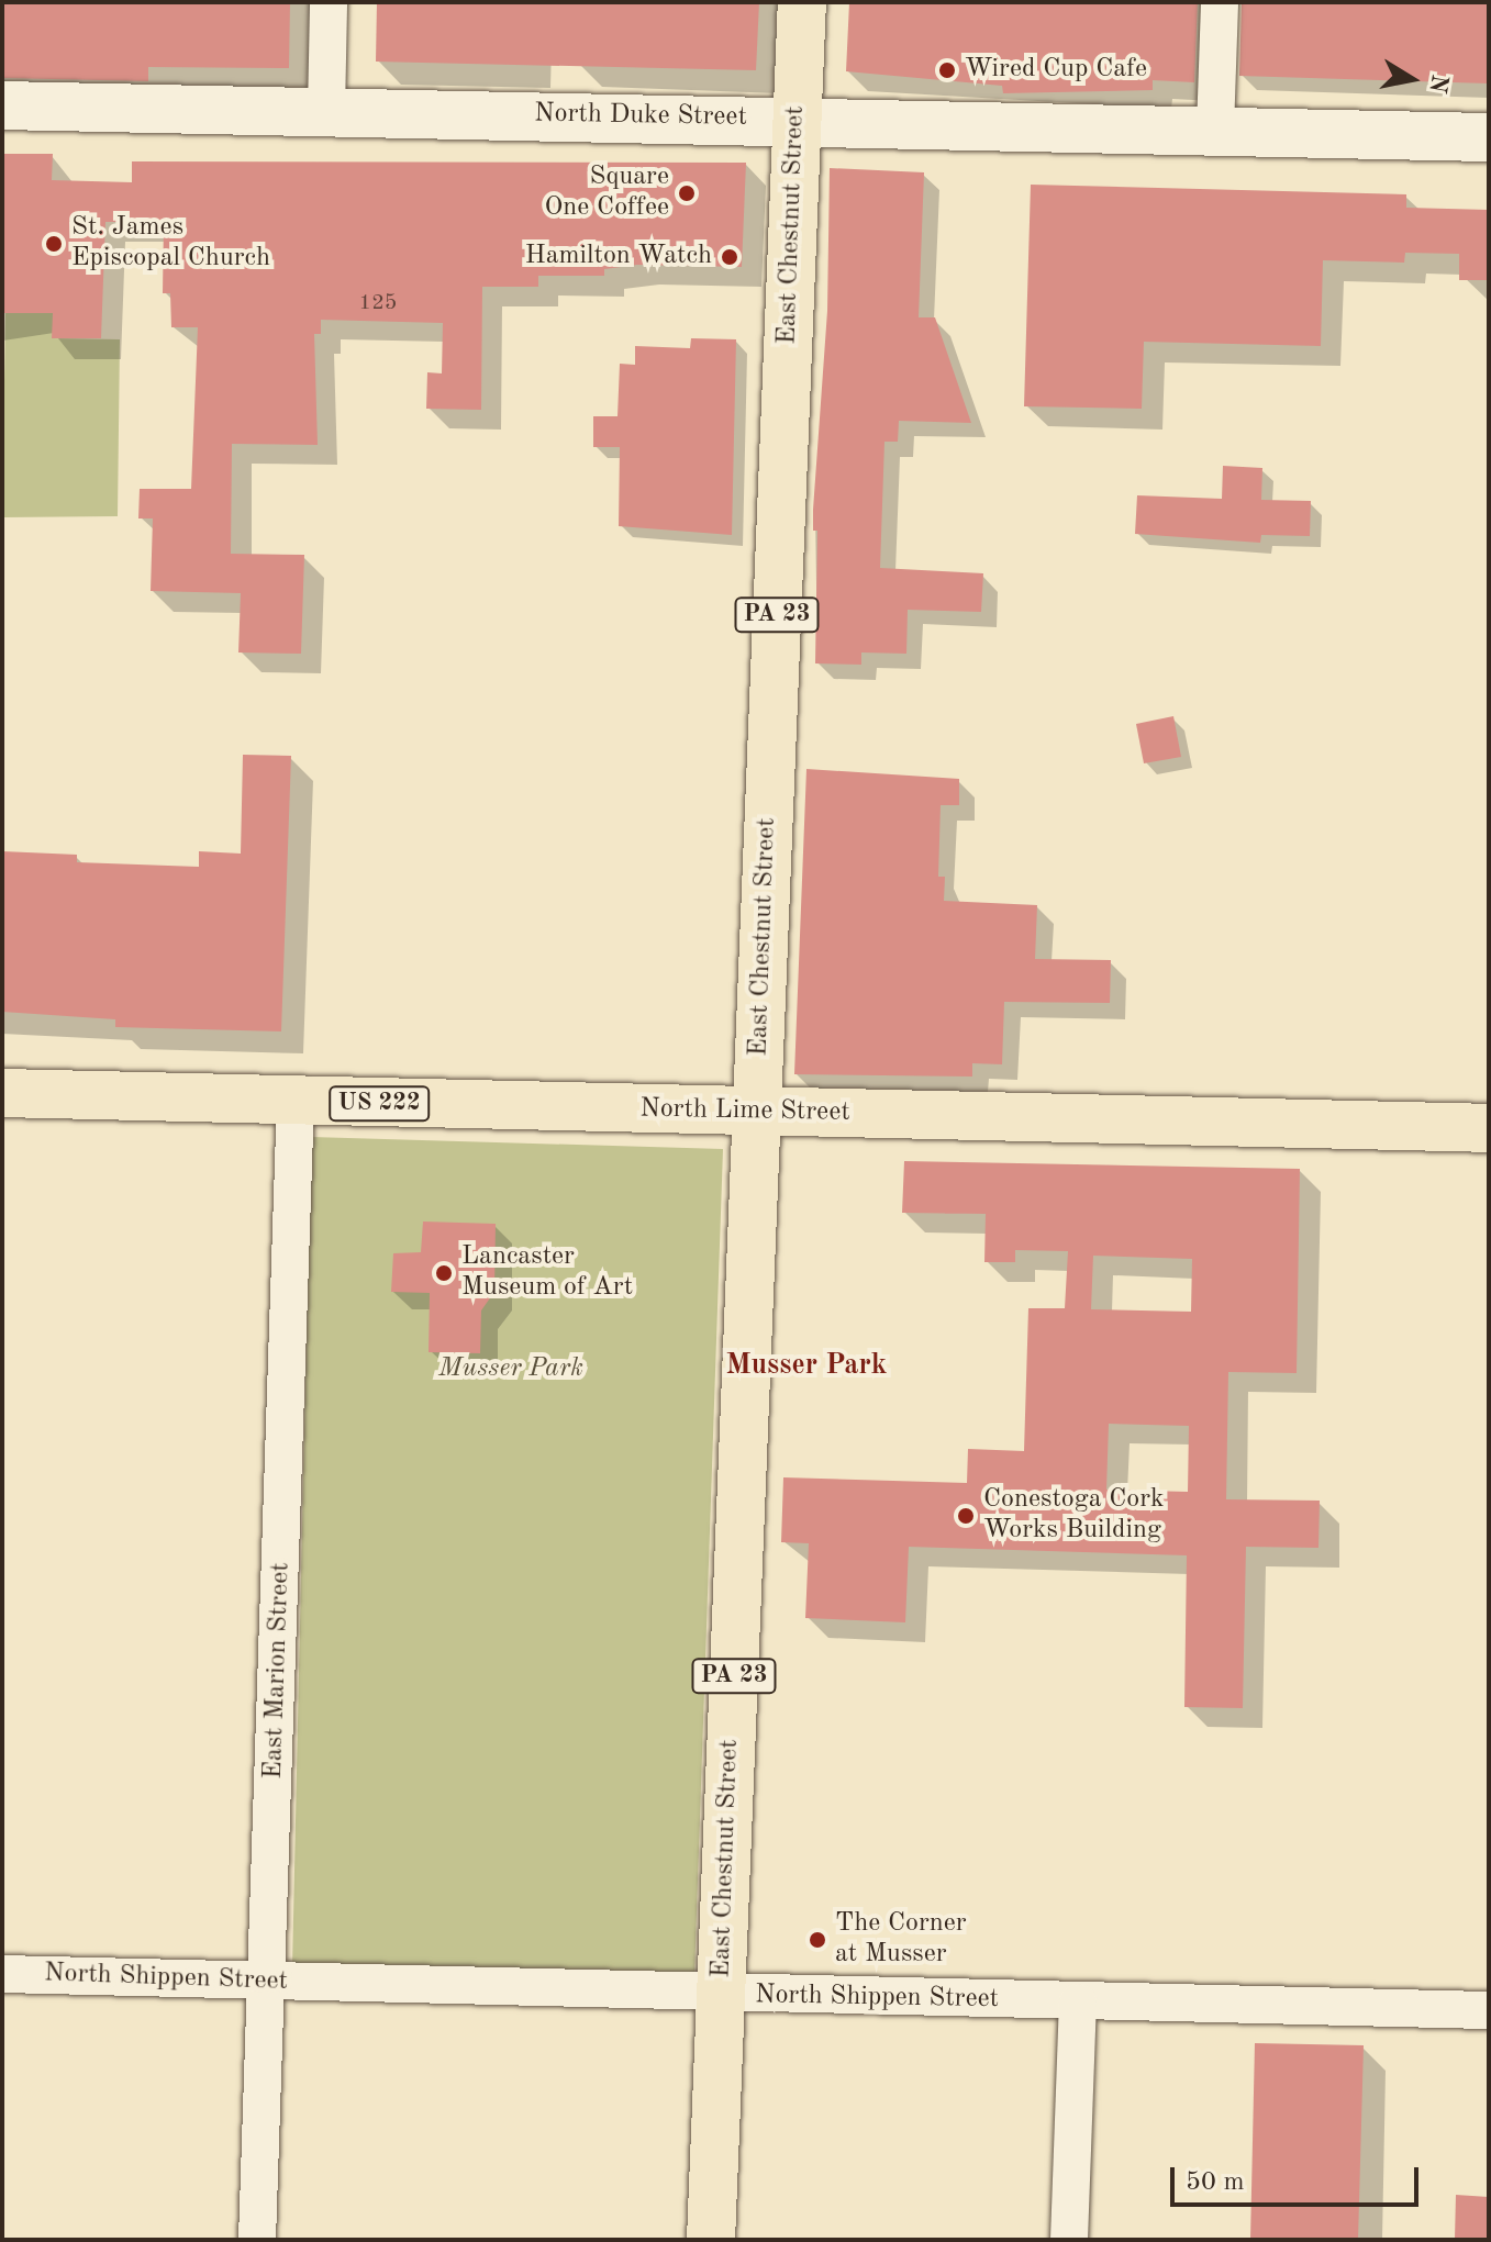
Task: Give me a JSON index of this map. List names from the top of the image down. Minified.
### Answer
{"streets":{"main road":["North Duke Street","East Chestnut Street","PA 23","US 222","North Lime Street"],"street":["East Marion Street","North Shippen Street"]},"crossings":[["North Duke Street","East Chestnut Street"],["East Chestnut Street","North Lime Street"],["East Chestnut Street","North Shippen Street"],["North Lime Street","East Marion Street"],["East Marion Street","North Shippen Street"]],"districts":["Musser Park"],"parks":["Musser Park"],"places":["Wired Cup Cafe","Square One Coffee","St. James Episcopal Church","Hamilton Watch","Lancaster Museum of Art","Conestoga Cork Works Building","The Corner at Musser"],"house_numbers":["125"],"scale_bar":"50 m","north":"right"}
